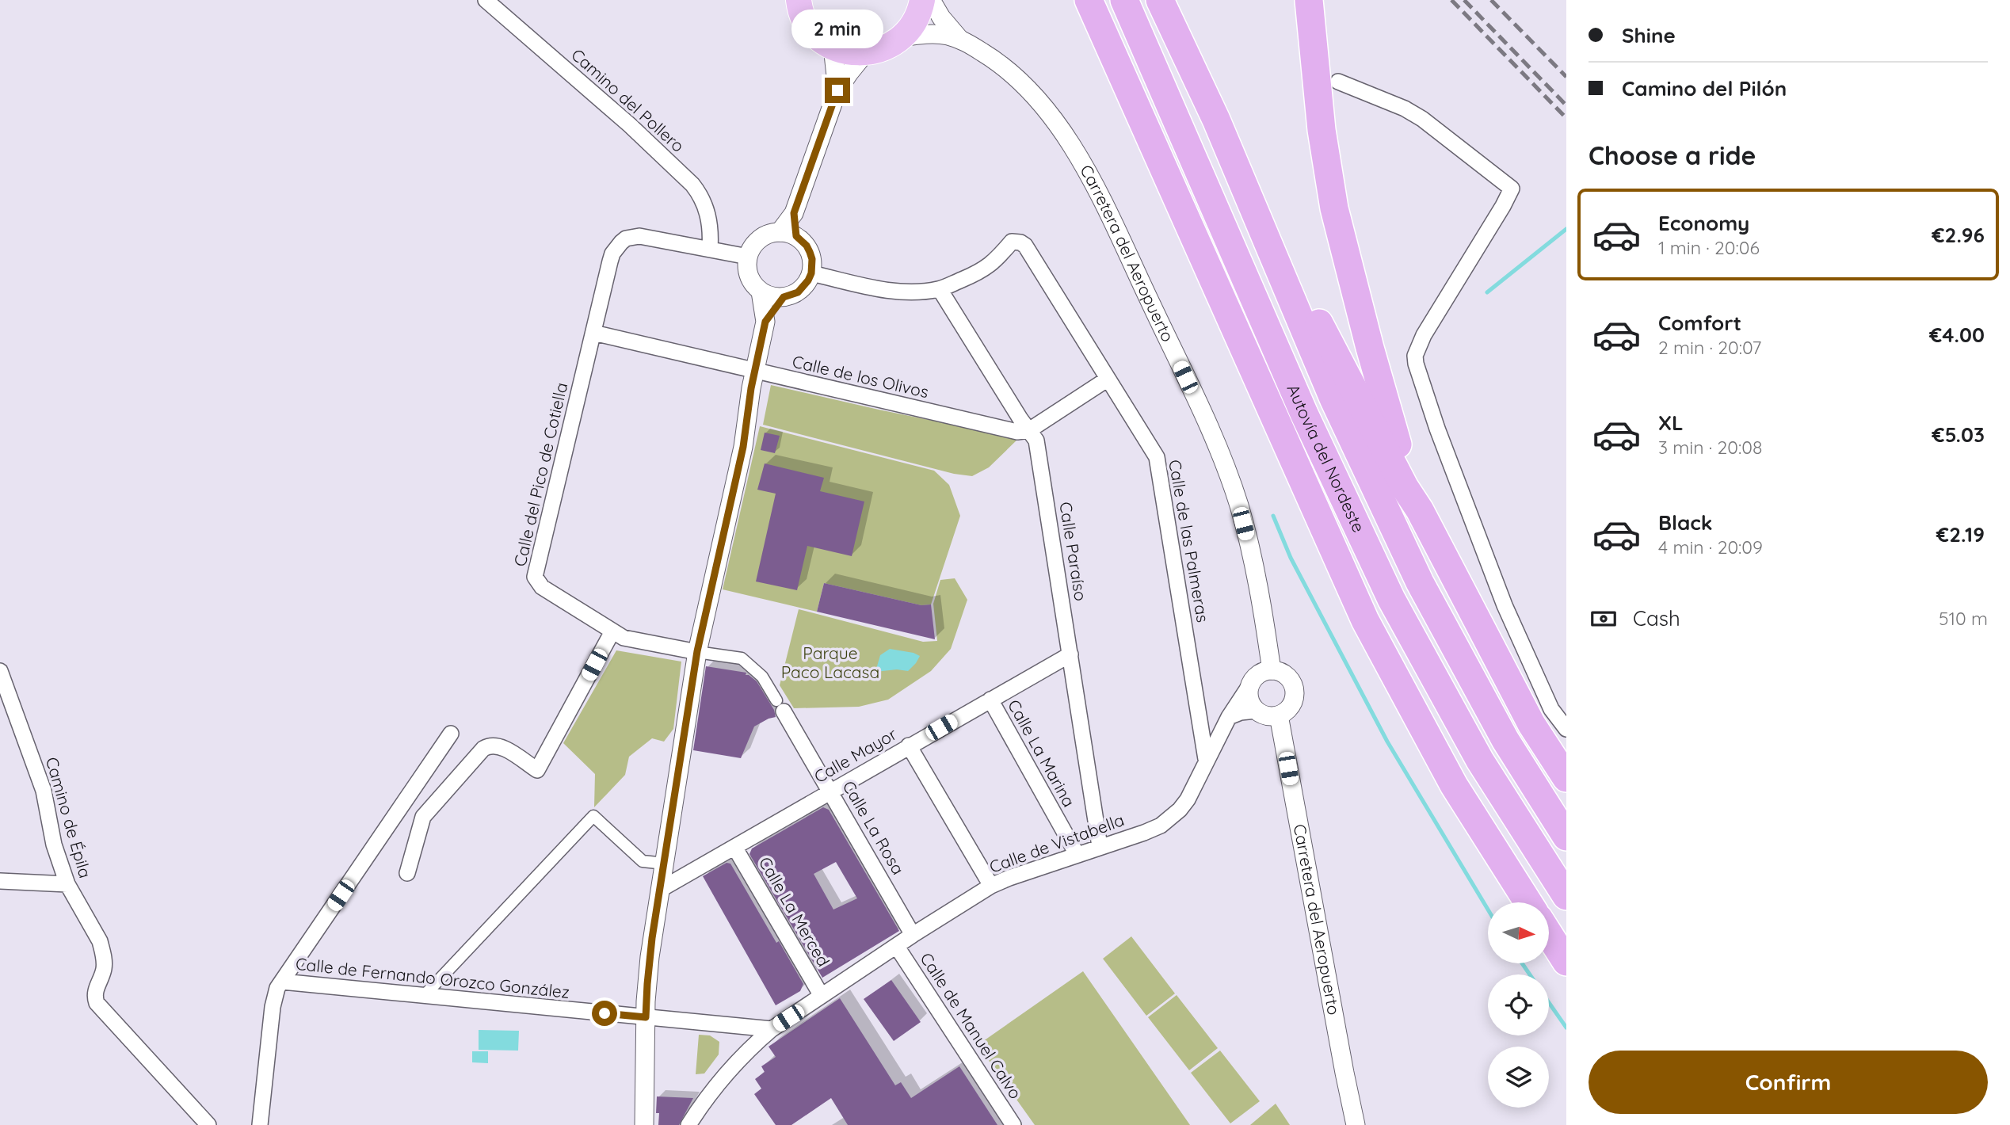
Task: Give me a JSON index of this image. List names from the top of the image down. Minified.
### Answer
{"streets":{"highway":["Autovía del Nordeste"],"street":["Camino del Pollero","Carretera del Aeropuerto","Calle de los Olivos","Calle del Pico de Cotiella","Calle de las Palmeras","Calle Paraíso","Calle La Marina","Calle Mayor","Camino de Épila","Calle La Rosa","Calle de Vistabella","Calle La Merced","Calle de Fernando Orozco González","Calle de Manuel Calvo"]},"crossings":[["Camino del Pollero","Calle del Pico de Cotiella"],["Carretera del Aeropuerto","Calle de Vistabella"],["Calle de los Olivos","Calle del Pico de Cotiella"],["Calle de los Olivos","Calle Paraíso"],["Calle del Pico de Cotiella","Calle La Rosa"],["Calle de las Palmeras","Calle Paraíso"],["Calle de las Palmeras","Calle de Vistabella"],["Calle Paraíso","Calle Mayor"],["Calle Paraíso","Calle de Vistabella"],["Calle La Marina","Calle Mayor"],["Calle La Marina","Calle de Vistabella"],["Calle Mayor","Calle La Rosa"],["Calle Mayor","Calle La Merced"],["Calle La Rosa","Calle de Vistabella"],["Calle de Vistabella","Calle La Merced"],["Calle de Vistabella","Calle de Fernando Orozco González"],["Calle de Vistabella","Calle de Manuel Calvo"]],"parks":["Parque Paco Lacasa"],"north":"right","page":{"banner":["Shine","Camino del Pilón"],"bubble":"2 min","heading":"Choose a ride","list":[{"name":"Economy","note":"1 min · 20:06","value":"€2.96"},{"name":"Comfort","note":"2 min · 20:07","value":"€4.00"},{"name":"XL","note":"3 min · 20:08","value":"€5.03"},{"name":"Black","note":"4 min · 20:09","value":"€2.19"}],"pay":["Cash","510 m"],"buttons":"Confirm"}}
